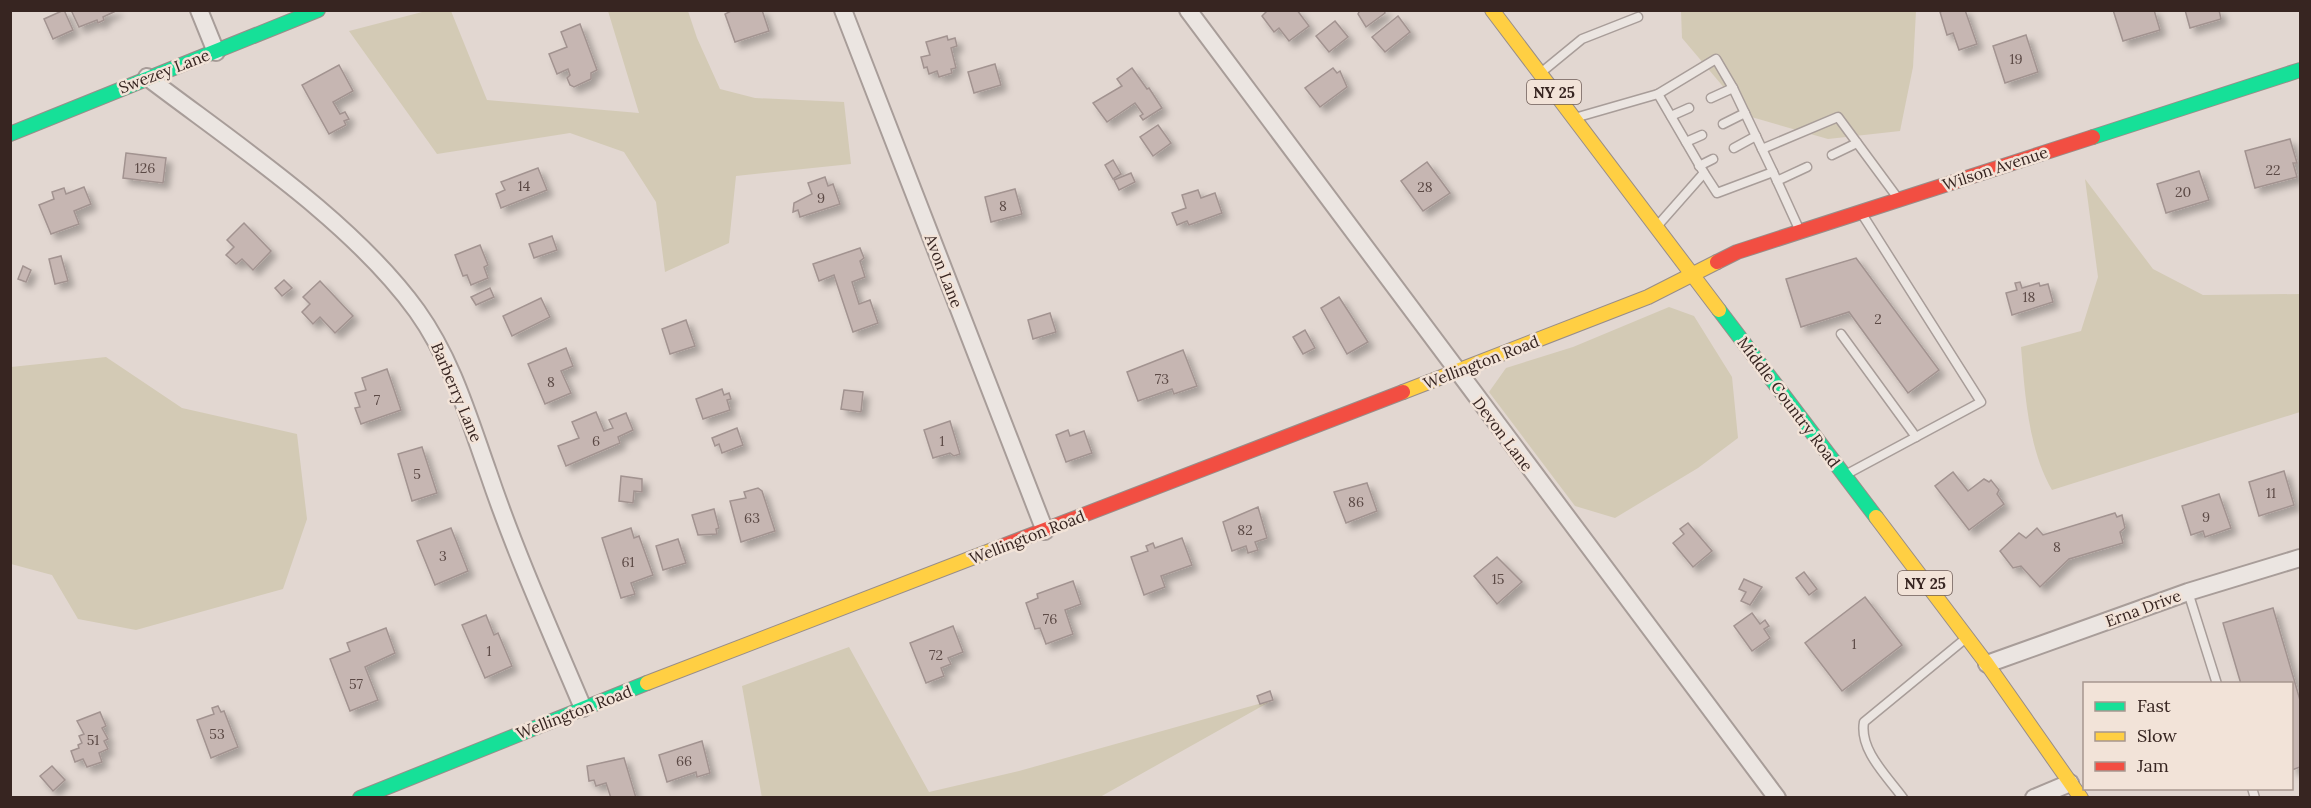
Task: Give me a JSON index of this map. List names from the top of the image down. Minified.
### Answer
{"streets":{"street":["Swezey Lane","NY 25","Wilson Avenue","Avon Lane","Wellington Road","Barberry Lane","Middle Country Road","Devon Lane","Erna Drive"]},"crossings":[["Swezey Lane","Barberry Lane"],["Wilson Avenue","Wellington Road"],["Wilson Avenue","Middle Country Road"],["Avon Lane","Wellington Road"],["Wellington Road","Barberry Lane"],["Wellington Road","Middle Country Road"],["Wellington Road","Devon Lane"],["Middle Country Road","Erna Drive"]],"house_numbers":["19","126","22","14","28","20","9","8","18","2","73","8","7","6","1","5","11","86","9","63","82","8","3","61","15","76","1","1","72","57","53","51","66"],"legend":["Fast","Slow","Jam"]}
